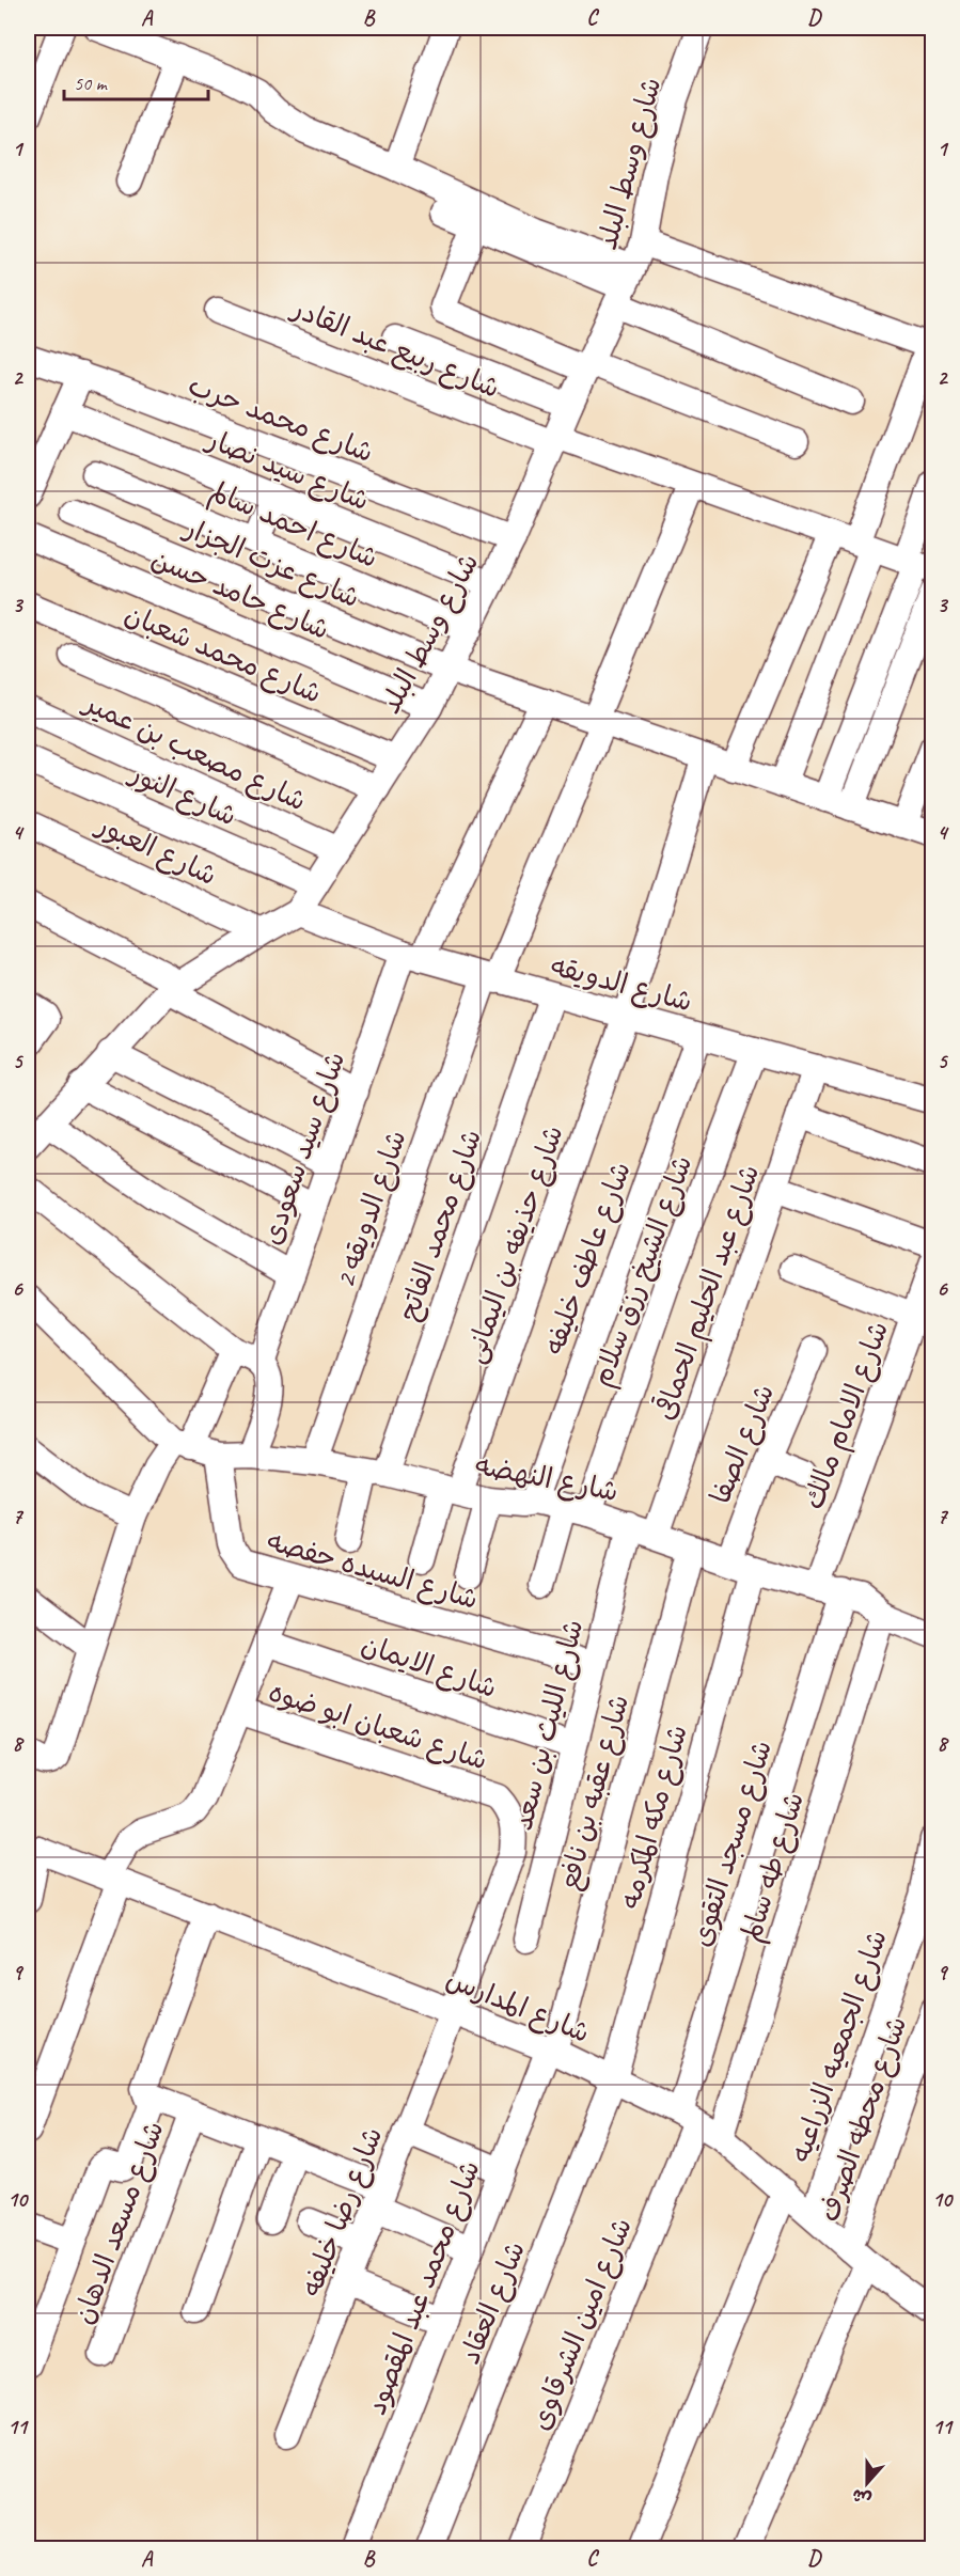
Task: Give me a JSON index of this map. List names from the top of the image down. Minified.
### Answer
{"streets":{"street":["شارع وسط البلد","شارع ربيع عبد القادر","شارع محمد حرب","شارع سيد نصار","شارع احمد سالم","شارع عزت الجزار","شارع حامد حسن","شارع محمد شعبان","شارع مصعب بن عمير","شارع النور","شارع العبور","شارع الدويقه","شارع سيد سعودى","شارع الدويقه 2","شارع محمد الفاتح","شارع حذيفه بن اليمانى","شارع عاطف خليفه","شارع الشيخ رزق سلام","شارع عبد الحليم الحماقى","شارع الامام مالك","شارع الصفا","شارع النهضه","شارع السيده حفصه","شارع الايمان","شارع الليث بن سعد","شارع شعبان ابو ضوه","شارع عقبه بن نافع","شارع مكه المكرمه","شارع مسجد التقوى","شارع طه سالم","شارع المدارس","شارع الجمعيه الزراعيه","شارع محطه الصرف","شارع رضا خليفه","شارع مسعد الدهان","شارع محمد عبد المقصود","شارع العقاد","شارع امين الشرقاوى"]},"crossings":[["شارع وسط البلد","شارع ربيع عبد القادر"],["شارع وسط البلد","شارع محمد حرب"],["شارع وسط البلد","شارع سيد نصار"],["شارع وسط البلد","شارع احمد سالم"],["شارع وسط البلد","شارع عزت الجزار"],["شارع وسط البلد","شارع حامد حسن"],["شارع وسط البلد","شارع محمد شعبان"],["شارع وسط البلد","شارع مصعب بن عمير"],["شارع وسط البلد","شارع النور"],["شارع وسط البلد","شارع العبور"],["شارع وسط البلد","شارع الدويقه"],["شارع ربيع عبد القادر","شارع الدويقه 2"],["شارع عزت الجزار","شارع سيد سعودى"],["شارع عزت الجزار","شارع الدويقه 2"],["شارع عزت الجزار","شارع حذيفه بن اليمانى"],["شارع الدويقه","شارع سيد سعودى"],["شارع الدويقه","شارع الدويقه 2"],["شارع الدويقه","شارع محمد الفاتح"],["شارع الدويقه","شارع حذيفه بن اليمانى"],["شارع الدويقه","شارع عاطف خليفه"],["شارع الدويقه","شارع الشيخ رزق سلام"],["شارع الدويقه","شارع عبد الحليم الحماقى"],["شارع الدويقه 2","شارع النهضه"],["شارع محمد الفاتح","شارع النهضه"],["شارع حذيفه بن اليمانى","شارع النهضه"],["شارع عاطف خليفه","شارع النهضه"],["شارع الشيخ رزق سلام","شارع النهضه"],["شارع عبد الحليم الحماقى","شارع النهضه"],["شارع الامام مالك","شارع النهضه"],["شارع الصفا","شارع النهضه"],["شارع الصفا","شارع مكه المكرمه"],["شارع النهضه","شارع السيده حفصه"],["شارع النهضه","شارع الليث بن سعد"],["شارع النهضه","شارع عقبه بن نافع"],["شارع النهضه","شارع مكه المكرمه"],["شارع النهضه","شارع مسجد التقوى"],["شارع النهضه","شارع طه سالم"],["شارع السيده حفصه","شارع الليث بن سعد"],["شارع الايمان","شارع الليث بن سعد"],["شارع شعبان ابو ضوه","شارع رضا خليفه"],["شارع عقبه بن نافع","شارع المدارس"],["شارع عقبه بن نافع","شارع محمد عبد المقصود"],["شارع مكه المكرمه","شارع المدارس"],["شارع مكه المكرمه","شارع العقاد"],["شارع مسجد التقوى","شارع المدارس"],["شارع مسجد التقوى","شارع امين الشرقاوى"],["شارع طه سالم","شارع المدارس"],["شارع المدارس","شارع الجمعيه الزراعيه"],["شارع المدارس","شارع محطه الصرف"],["شارع المدارس","شارع رضا خليفه"],["شارع المدارس","شارع محمد عبد المقصود"],["شارع المدارس","شارع العقاد"],["شارع المدارس","شارع امين الشرقاوى"]],"scale_bar":"50 m","north":"bottom","grid":{"columns":["A","B","C","D"],"rows":["1","2","3","4","5","6","7","8","9","10","11"]}}
